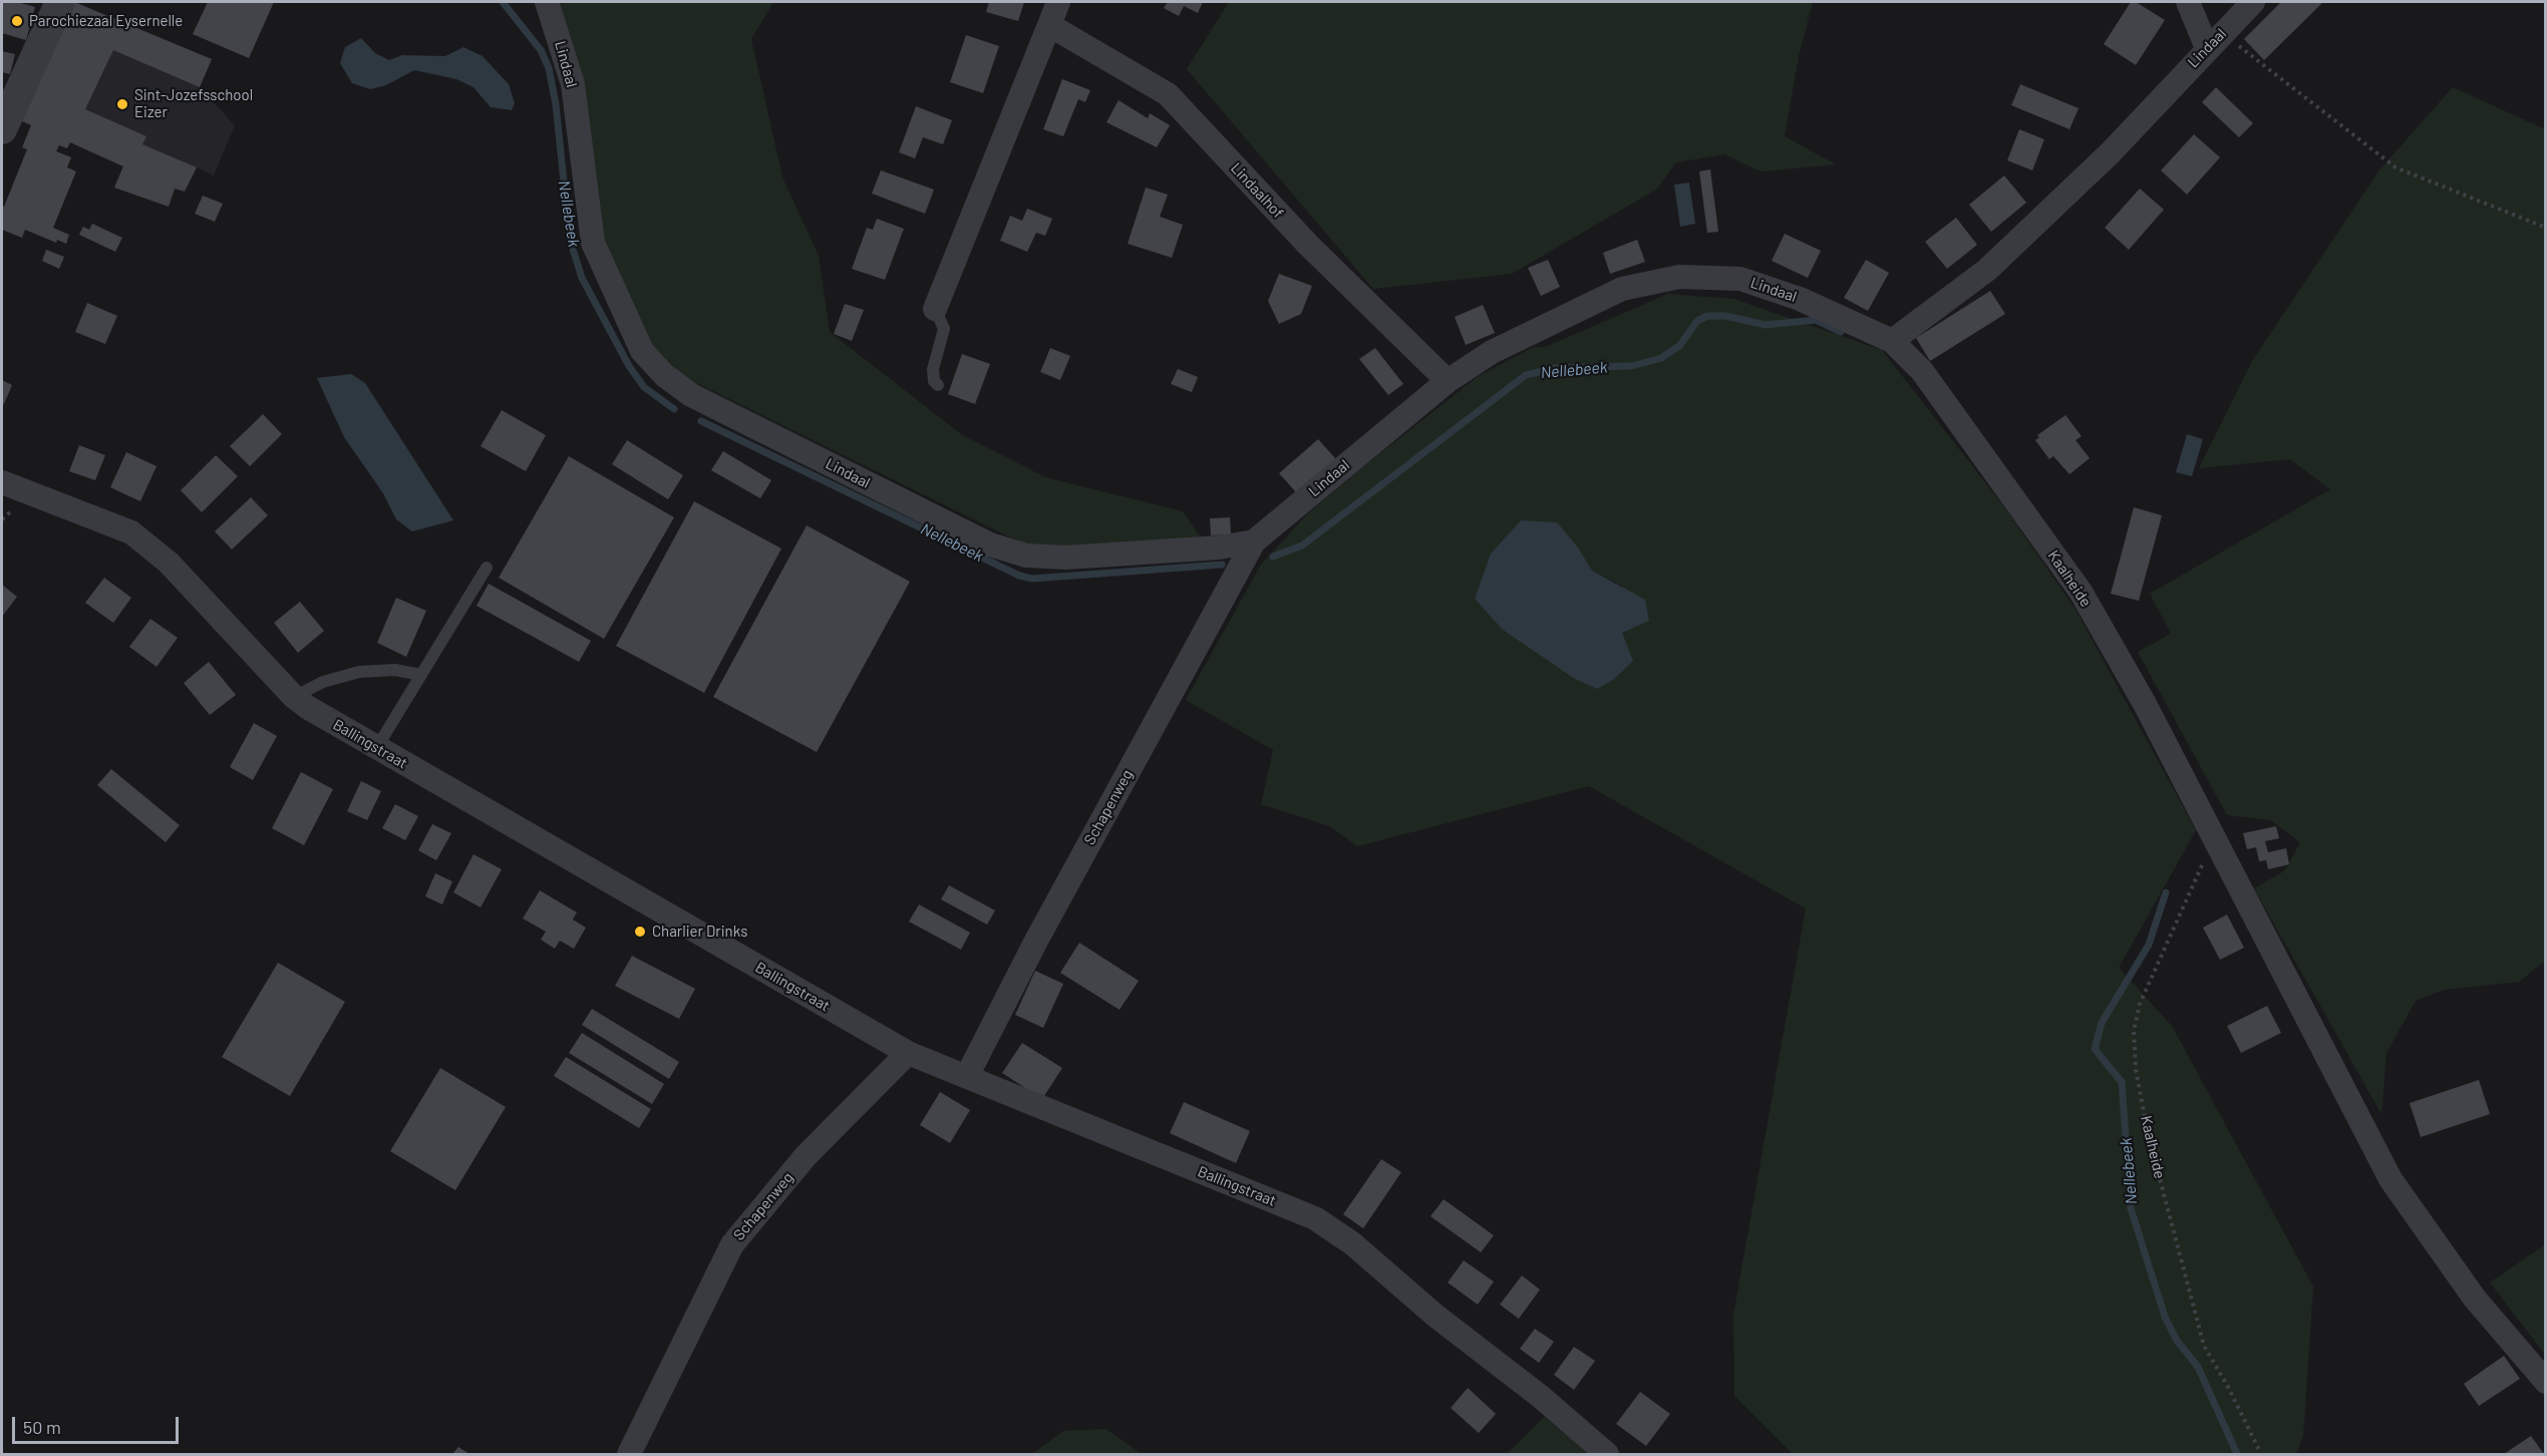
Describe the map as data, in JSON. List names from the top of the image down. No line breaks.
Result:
{"streets":{"street":["Lindaal","Lindaalhof","Kaalheide","Ballingstraat","Schapenweg"]},"crossings":[["Lindaal","Lindaalhof"],["Lindaal","Kaalheide"],["Lindaal","Schapenweg"],["Ballingstraat","Schapenweg"]],"water":["Nellebeek"],"places":["Parochiezaal Eysernelle","Sint-Jozefsschool Eizer","Charlier Drinks"],"scale_bar":"50 m"}
